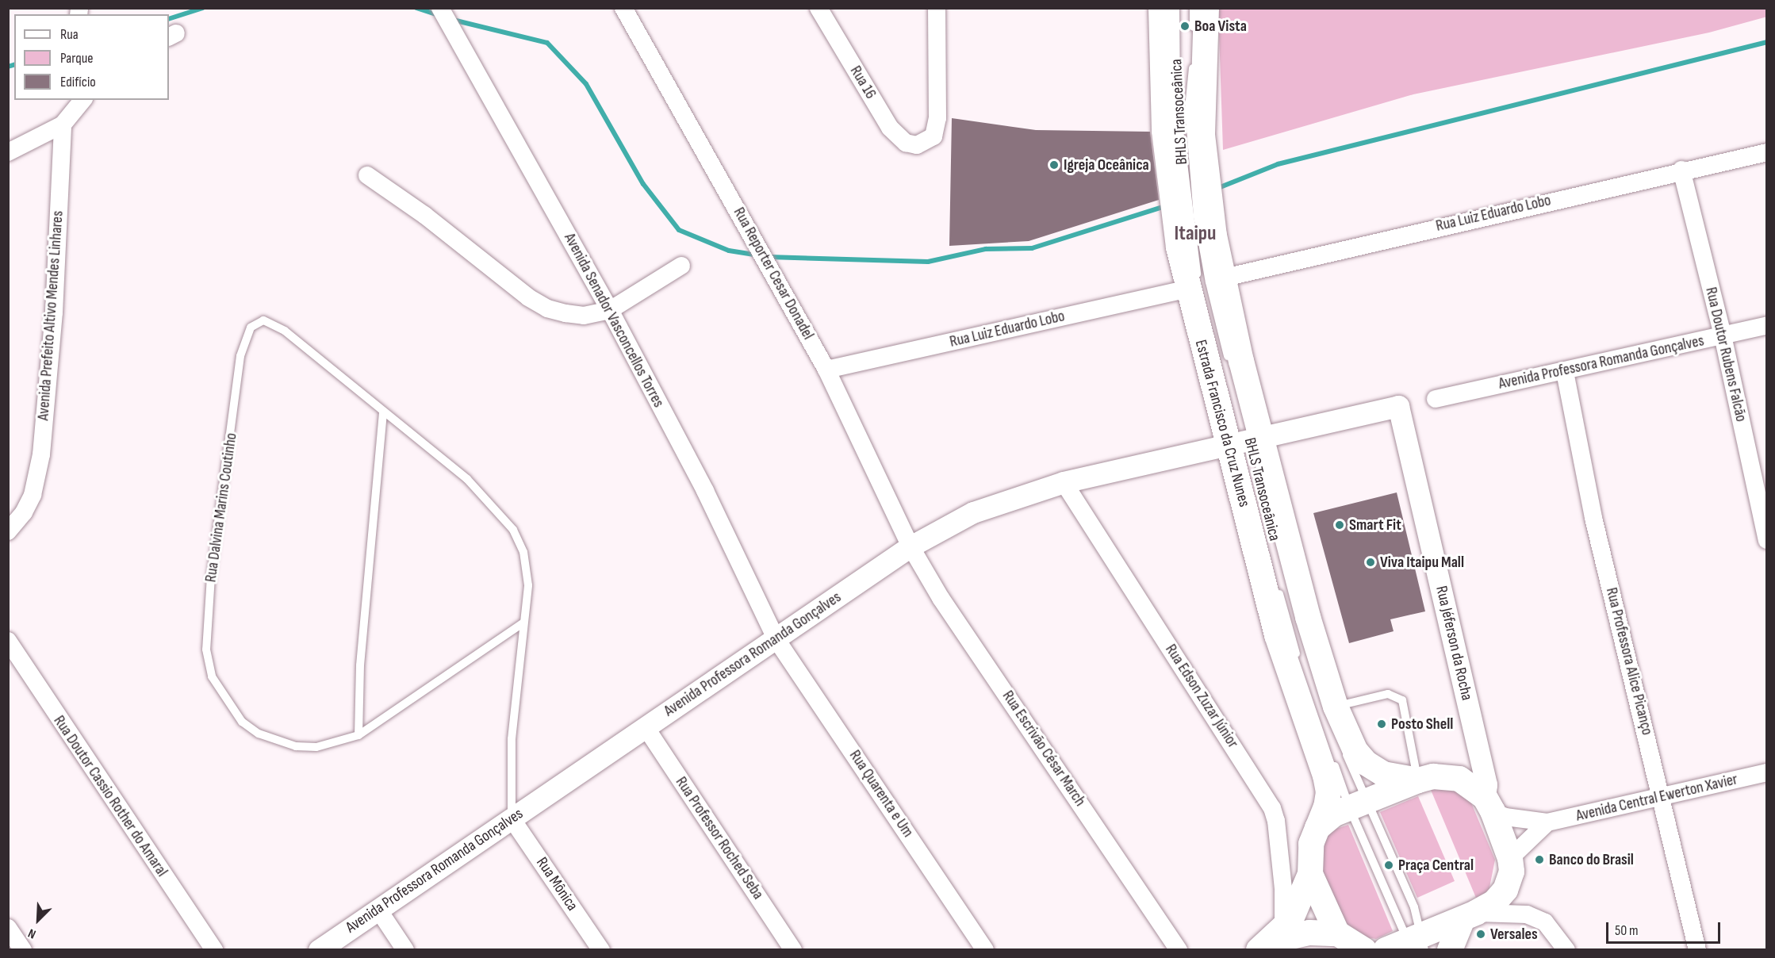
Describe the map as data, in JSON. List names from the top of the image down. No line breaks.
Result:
{"streets":{"main road":["Estrada Francisco da Cruz Nunes"],"street":["Rua 16","Rua Luiz Eduardo Lobo","Rua Reporter Cesar Donadel","Avenida Prefeito Altivo Mendes Linhares","Avenida Senador Vasconcellos Torres","Rua Doutor Rubens Falcão","Avenida Professora Romanda Gonçalves","Rua Jéferson da Rocha","Rua Professora Alice Picanço","Rua Edson Zuzar Júnior","Rua Escrivão César March","Rua Quarenta e Um","Rua Doutor Cassio Rother do Amaral","Avenida Central Ewerton Xavier","Rua Professor Roched Seba","Rua Mônica"],"lane":["BHLS Transoceânica","Rua Dalvina Marins Coutinho"]},"crossings":[["BHLS Transoceânica","Rua Luiz Eduardo Lobo"],["BHLS Transoceânica","Estrada Francisco da Cruz Nunes"],["Rua Luiz Eduardo Lobo","Rua Reporter Cesar Donadel"],["Rua Luiz Eduardo Lobo","Rua Doutor Rubens Falcão"],["Rua Luiz Eduardo Lobo","Estrada Francisco da Cruz Nunes"],["Rua Reporter Cesar Donadel","Avenida Professora Romanda Gonçalves"],["Rua Reporter Cesar Donadel","Rua Escrivão César March"],["Avenida Senador Vasconcellos Torres","Avenida Professora Romanda Gonçalves"],["Avenida Senador Vasconcellos Torres","Rua Quarenta e Um"],["Rua Doutor Rubens Falcão","Avenida Professora Romanda Gonçalves"],["Avenida Professora Romanda Gonçalves","Estrada Francisco da Cruz Nunes"],["Avenida Professora Romanda Gonçalves","Rua Dalvina Marins Coutinho"],["Avenida Professora Romanda Gonçalves","Rua Jéferson da Rocha"],["Avenida Professora Romanda Gonçalves","Rua Professora Alice Picanço"],["Avenida Professora Romanda Gonçalves","Rua Edson Zuzar Júnior"],["Avenida Professora Romanda Gonçalves","Rua Escrivão César March"],["Avenida Professora Romanda Gonçalves","Rua Quarenta e Um"],["Avenida Professora Romanda Gonçalves","Rua Professor Roched Seba"],["Avenida Professora Romanda Gonçalves","Rua Mônica"],["Rua Dalvina Marins Coutinho","Rua Mônica"],["Rua Jéferson da Rocha","Avenida Central Ewerton Xavier"],["Rua Professora Alice Picanço","Avenida Central Ewerton Xavier"]],"districts":["Itaipu"],"places":["Boa Vista","Igreja Oceânica","Smart Fit","Viva Itaipu Mall","Posto Shell","Banco do Brasil","Praça Central","Versales"],"legend":["Rua","Parque","Edifício"],"scale_bar":"50 m","north":"bottom left"}
